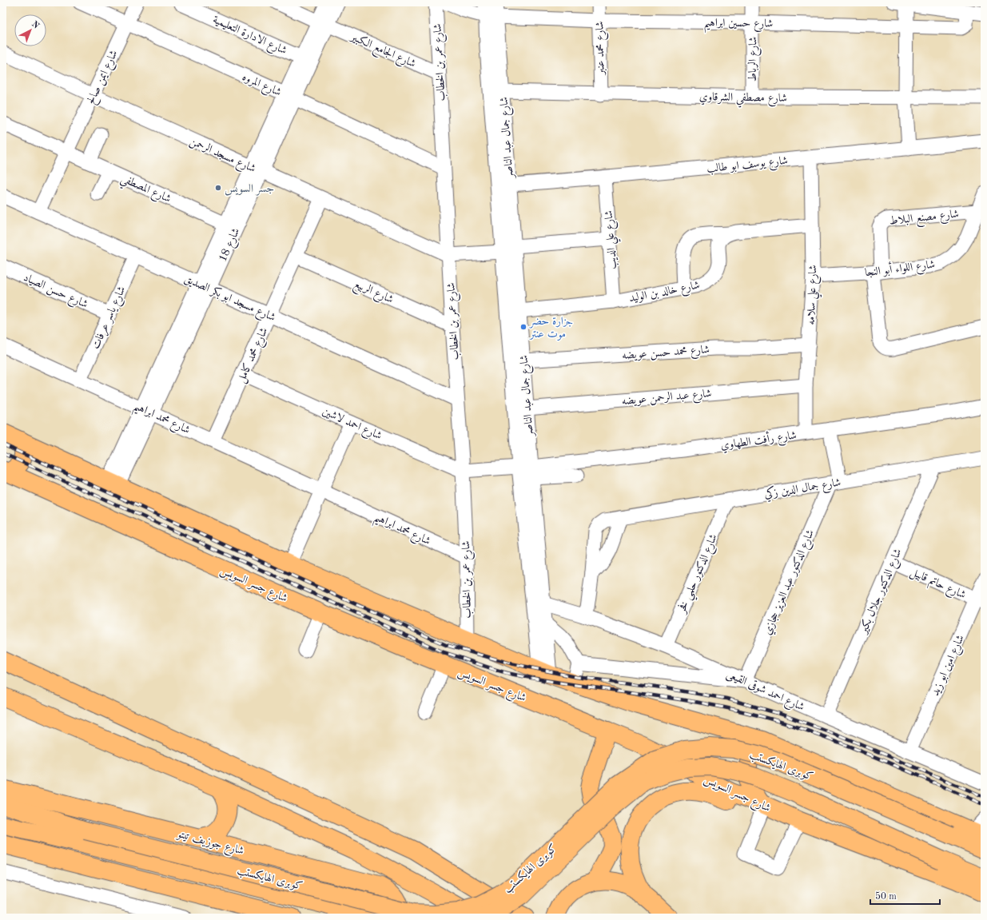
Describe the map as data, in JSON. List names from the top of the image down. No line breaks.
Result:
{"streets":{"main road":["شارع جسر السويس","كوبرى الهايكستب","شارع جوزيف تيتو"],"street":["شارع حسين ابراهيم","شارع الادارة التعليمية","شارع محمد عنبر","شارع الجامع الكبير","شارع الرباط","شارع عمر بن الخطاب","شارع ايمن صالح","شارع المروه","شارع مصطفي الشرقاوي","شارع جمال عبد الناصر","شارع مسجد الرحمن","شارع يوسف ابو طالب","شارع المصطفي","شارع مصنع البلاط","شارع علي الديب","شارع 18","شارع اللواء أبو النجا","شارع حسن الصياد","شارع الربيع","شارع خالد بن الوليد","شارع علي سلامه","شارع مسجد ابو بكر الصديق","شارع ياسر عرفات","شارع محمد حسن عويضه","شارع محمد كامل","شارع عبد الرحمن عويضه","شارع محمد ابراهيم","شارع احمد لاشين","شارع رأفت الطهاوي","شارع جمال الدين زكي","شارع الدكتور حلمي فخر","شارع الدكتور عبد العزيز حجازي","شارع حاتم قابيل","شارع الدكتور جلال بكير","شارع امين ابو زيد","شارع احمد شوقى القيعى"]},"crossings":[["شارع حسين ابراهيم","شارع محمد عنبر"],["شارع حسين ابراهيم","شارع الرباط"],["شارع حسين ابراهيم","شارع جمال عبد الناصر"],["شارع الادارة التعليمية","شارع 18"],["شارع محمد عنبر","شارع مصطفي الشرقاوي"],["شارع الجامع الكبير","شارع عمر بن الخطاب"],["شارع الجامع الكبير","شارع 18"],["شارع الرباط","شارع مصطفي الشرقاوي"],["شارع عمر بن الخطاب","شارع المروه"],["شارع عمر بن الخطاب","شارع مسجد الرحمن"],["شارع عمر بن الخطاب","شارع الربيع"],["شارع عمر بن الخطاب","شارع مسجد ابو بكر الصديق"],["شارع عمر بن الخطاب","شارع محمد ابراهيم"],["شارع عمر بن الخطاب","شارع احمد لاشين"],["شارع عمر بن الخطاب","شارع رأفت الطهاوي"],["شارع ايمن صالح","شارع المروه"],["شارع ايمن صالح","شارع مسجد الرحمن"],["شارع ايمن صالح","شارع المصطفي"],["شارع ايمن صالح","شارع مسجد ابو بكر الصديق"],["شارع المروه","شارع 18"],["شارع مصطفي الشرقاوي","شارع جمال عبد الناصر"],["شارع جمال عبد الناصر","شارع مسجد الرحمن"],["شارع جمال عبد الناصر","شارع يوسف ابو طالب"],["شارع جمال عبد الناصر","شارع خالد بن الوليد"],["شارع جمال عبد الناصر","شارع محمد حسن عويضه"],["شارع جمال عبد الناصر","شارع عبد الرحمن عويضه"],["شارع جمال عبد الناصر","شارع رأفت الطهاوي"],["شارع جمال عبد الناصر","شارع احمد شوقى القيعى"],["شارع مسجد الرحمن","شارع علي الديب"],["شارع مسجد الرحمن","شارع 18"],["شارع مسجد الرحمن","شارع محمد كامل"],["شارع يوسف ابو طالب","شارع علي الديب"],["شارع يوسف ابو طالب","شارع علي سلامه"],["شارع المصطفي","شارع 18"],["شارع مصنع البلاط","شارع اللواء أبو النجا"],["شارع علي الديب","شارع خالد بن الوليد"],["شارع 18","شارع مسجد ابو بكر الصديق"],["شارع 18","شارع محمد ابراهيم"],["شارع اللواء أبو النجا","شارع علي سلامه"],["شارع حسن الصياد","شارع ياسر عرفات"],["شارع الربيع","شارع محمد كامل"],["شارع علي سلامه","شارع محمد حسن عويضه"],["شارع علي سلامه","شارع عبد الرحمن عويضه"],["شارع علي سلامه","شارع رأفت الطهاوي"],["شارع مسجد ابو بكر الصديق","شارع ياسر عرفات"],["شارع مسجد ابو بكر الصديق","شارع محمد كامل"],["شارع ياسر عرفات","شارع محمد ابراهيم"],["شارع محمد كامل","شارع محمد ابراهيم"],["شارع محمد كامل","شارع احمد لاشين"],["شارع احمد لاشين","شارع رأفت الطهاوي"],["شارع جمال الدين زكي","شارع الدكتور حلمي فخر"],["شارع جمال الدين زكي","شارع الدكتور عبد العزيز حجازي"],["شارع جمال الدين زكي","شارع الدكتور جلال بكير"],["شارع جمال الدين زكي","شارع احمد شوقى القيعى"],["شارع الدكتور حلمي فخر","شارع احمد شوقى القيعى"],["شارع الدكتور عبد العزيز حجازي","شارع احمد شوقى القيعى"],["شارع حاتم قابيل","شارع الدكتور جلال بكير"],["شارع حاتم قابيل","شارع امين ابو زيد"],["شارع الدكتور جلال بكير","شارع احمد شوقى القيعى"],["شارع امين ابو زيد","شارع احمد شوقى القيعى"]],"places":["جسر السويس","جزارة حضر موت عنتر"],"scale_bar":"50 m","north":"top right"}
